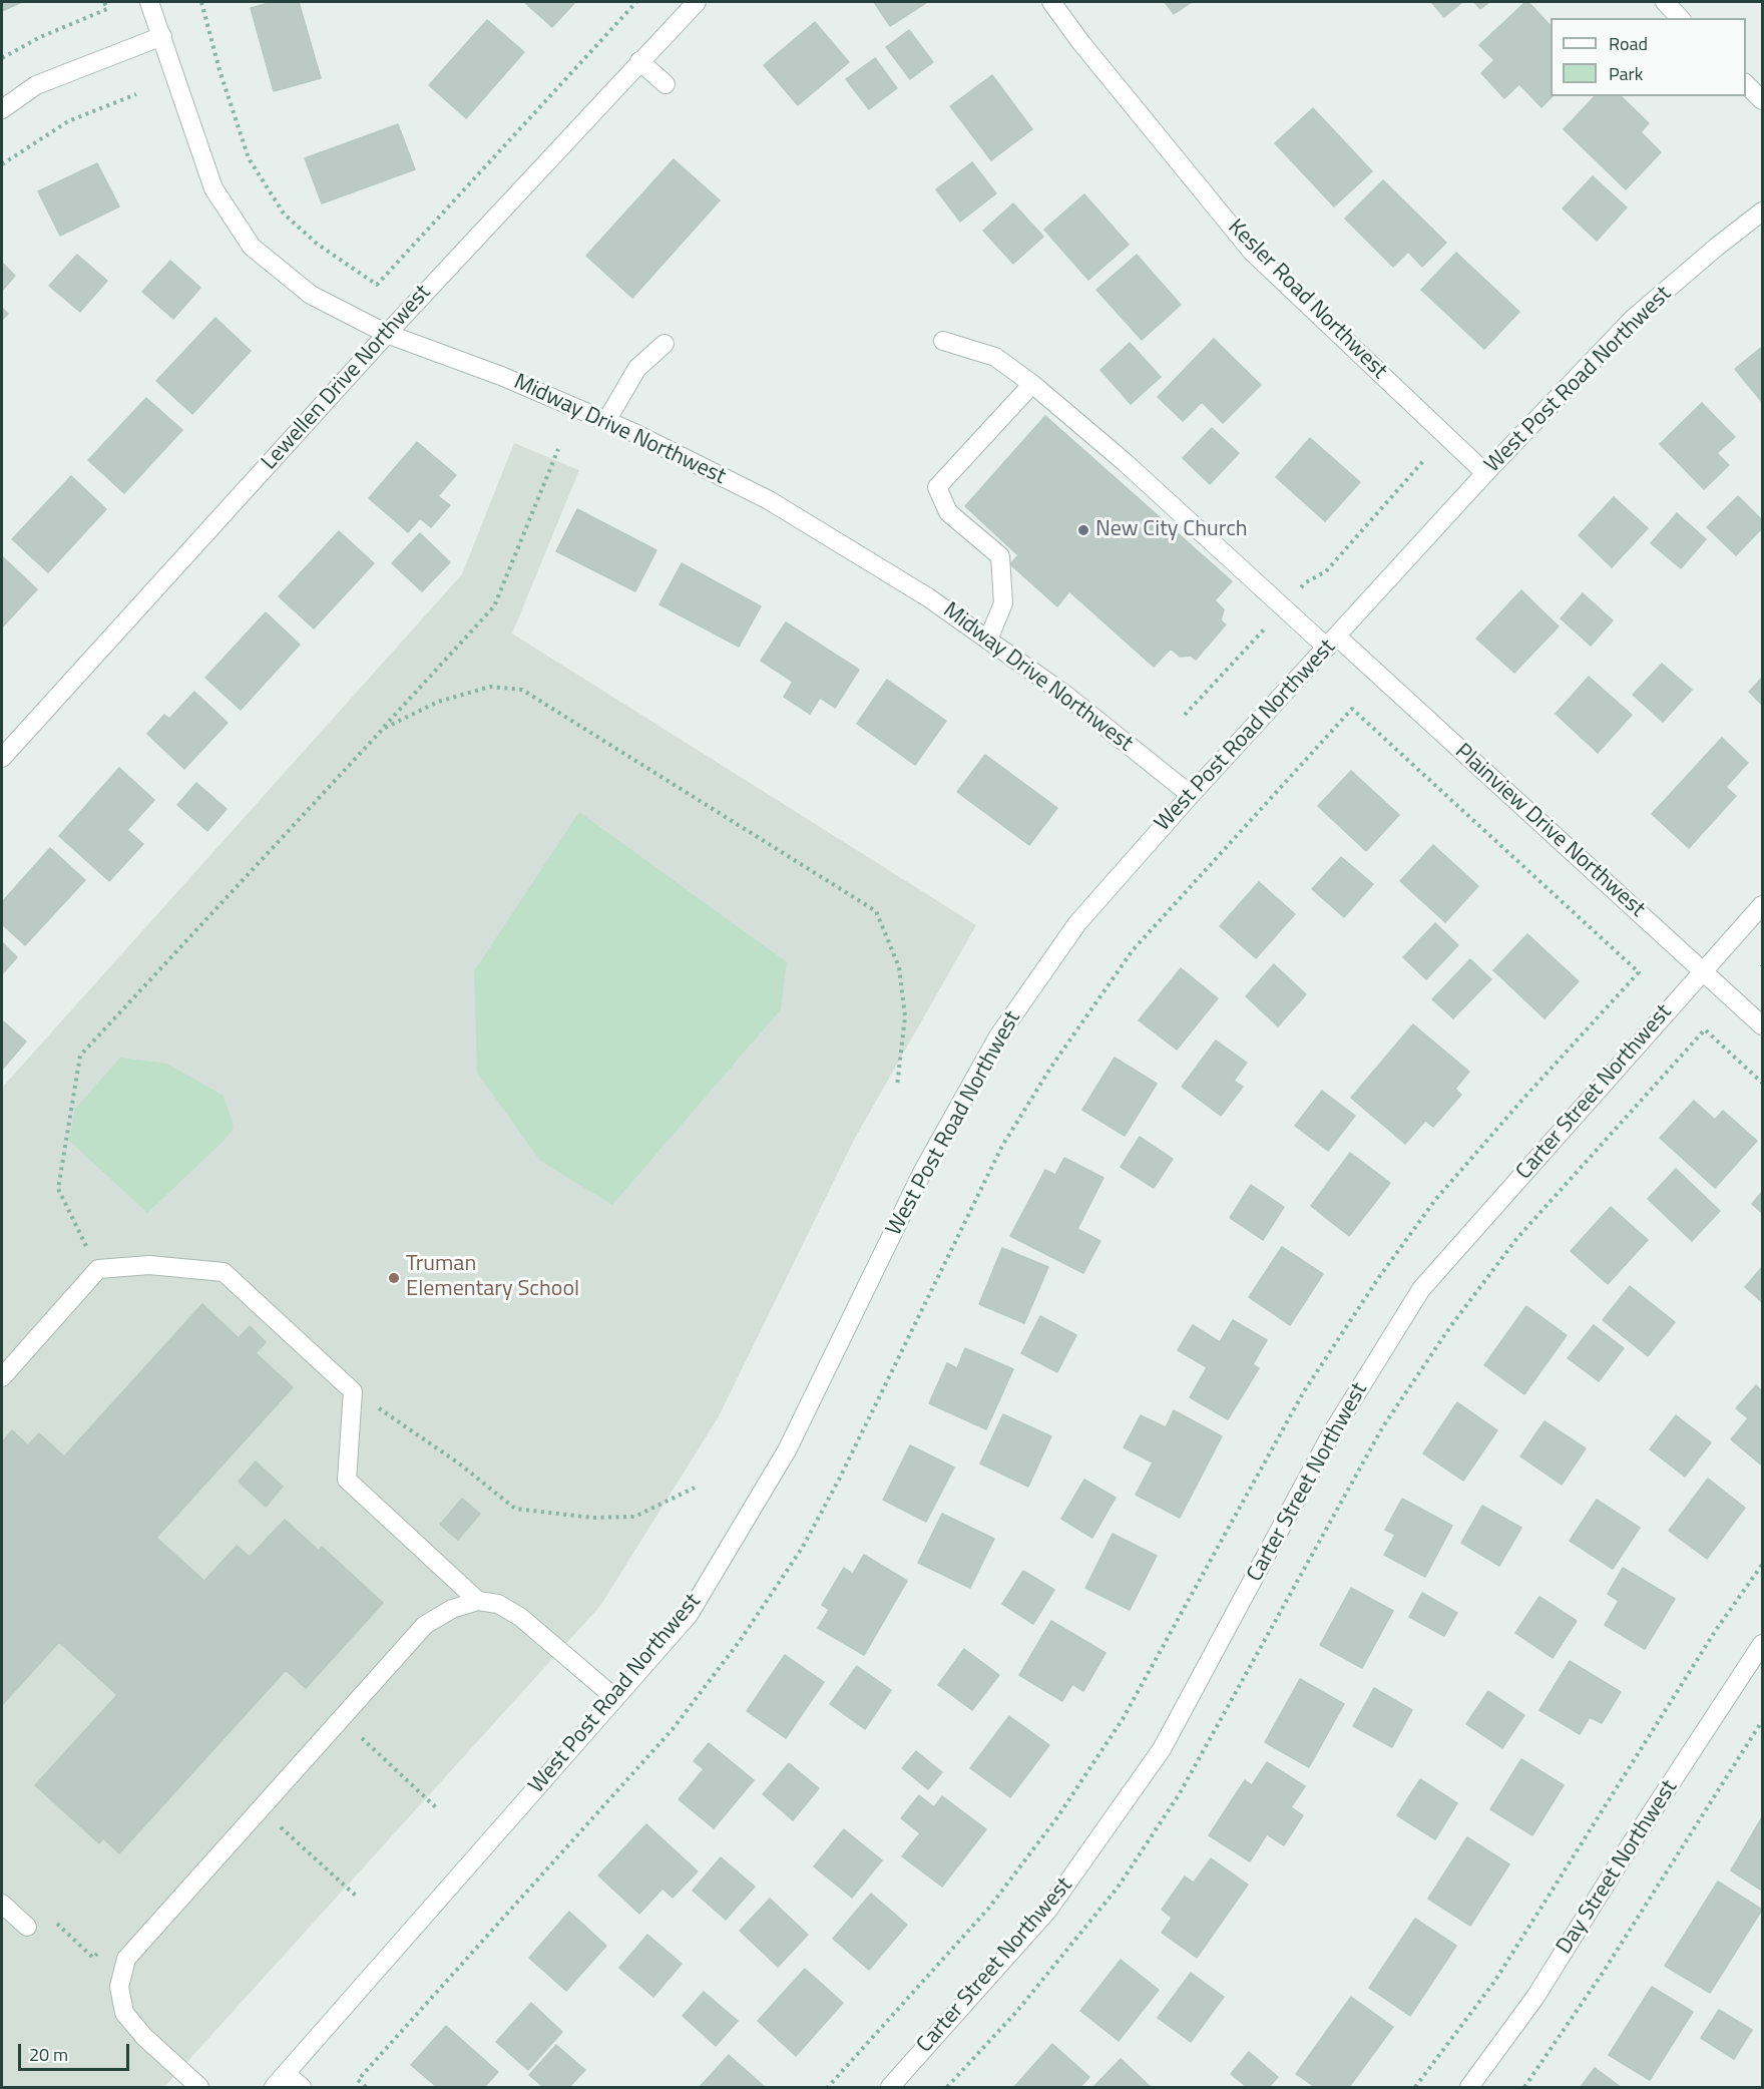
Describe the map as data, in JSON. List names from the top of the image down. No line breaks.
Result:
{"streets":{"street":["Kesler Road Northwest","Lewellen Drive Northwest","West Post Road Northwest","Midway Drive Northwest","Plainview Drive Northwest","Carter Street Northwest","Day Street Northwest"]},"crossings":[["Kesler Road Northwest","West Post Road Northwest"],["Lewellen Drive Northwest","Midway Drive Northwest"],["West Post Road Northwest","Midway Drive Northwest"],["West Post Road Northwest","Plainview Drive Northwest"],["Plainview Drive Northwest","Carter Street Northwest"]],"places":["New City Church","Truman Elementary School"],"legend":["Road","Park"],"scale_bar":"20 m"}
